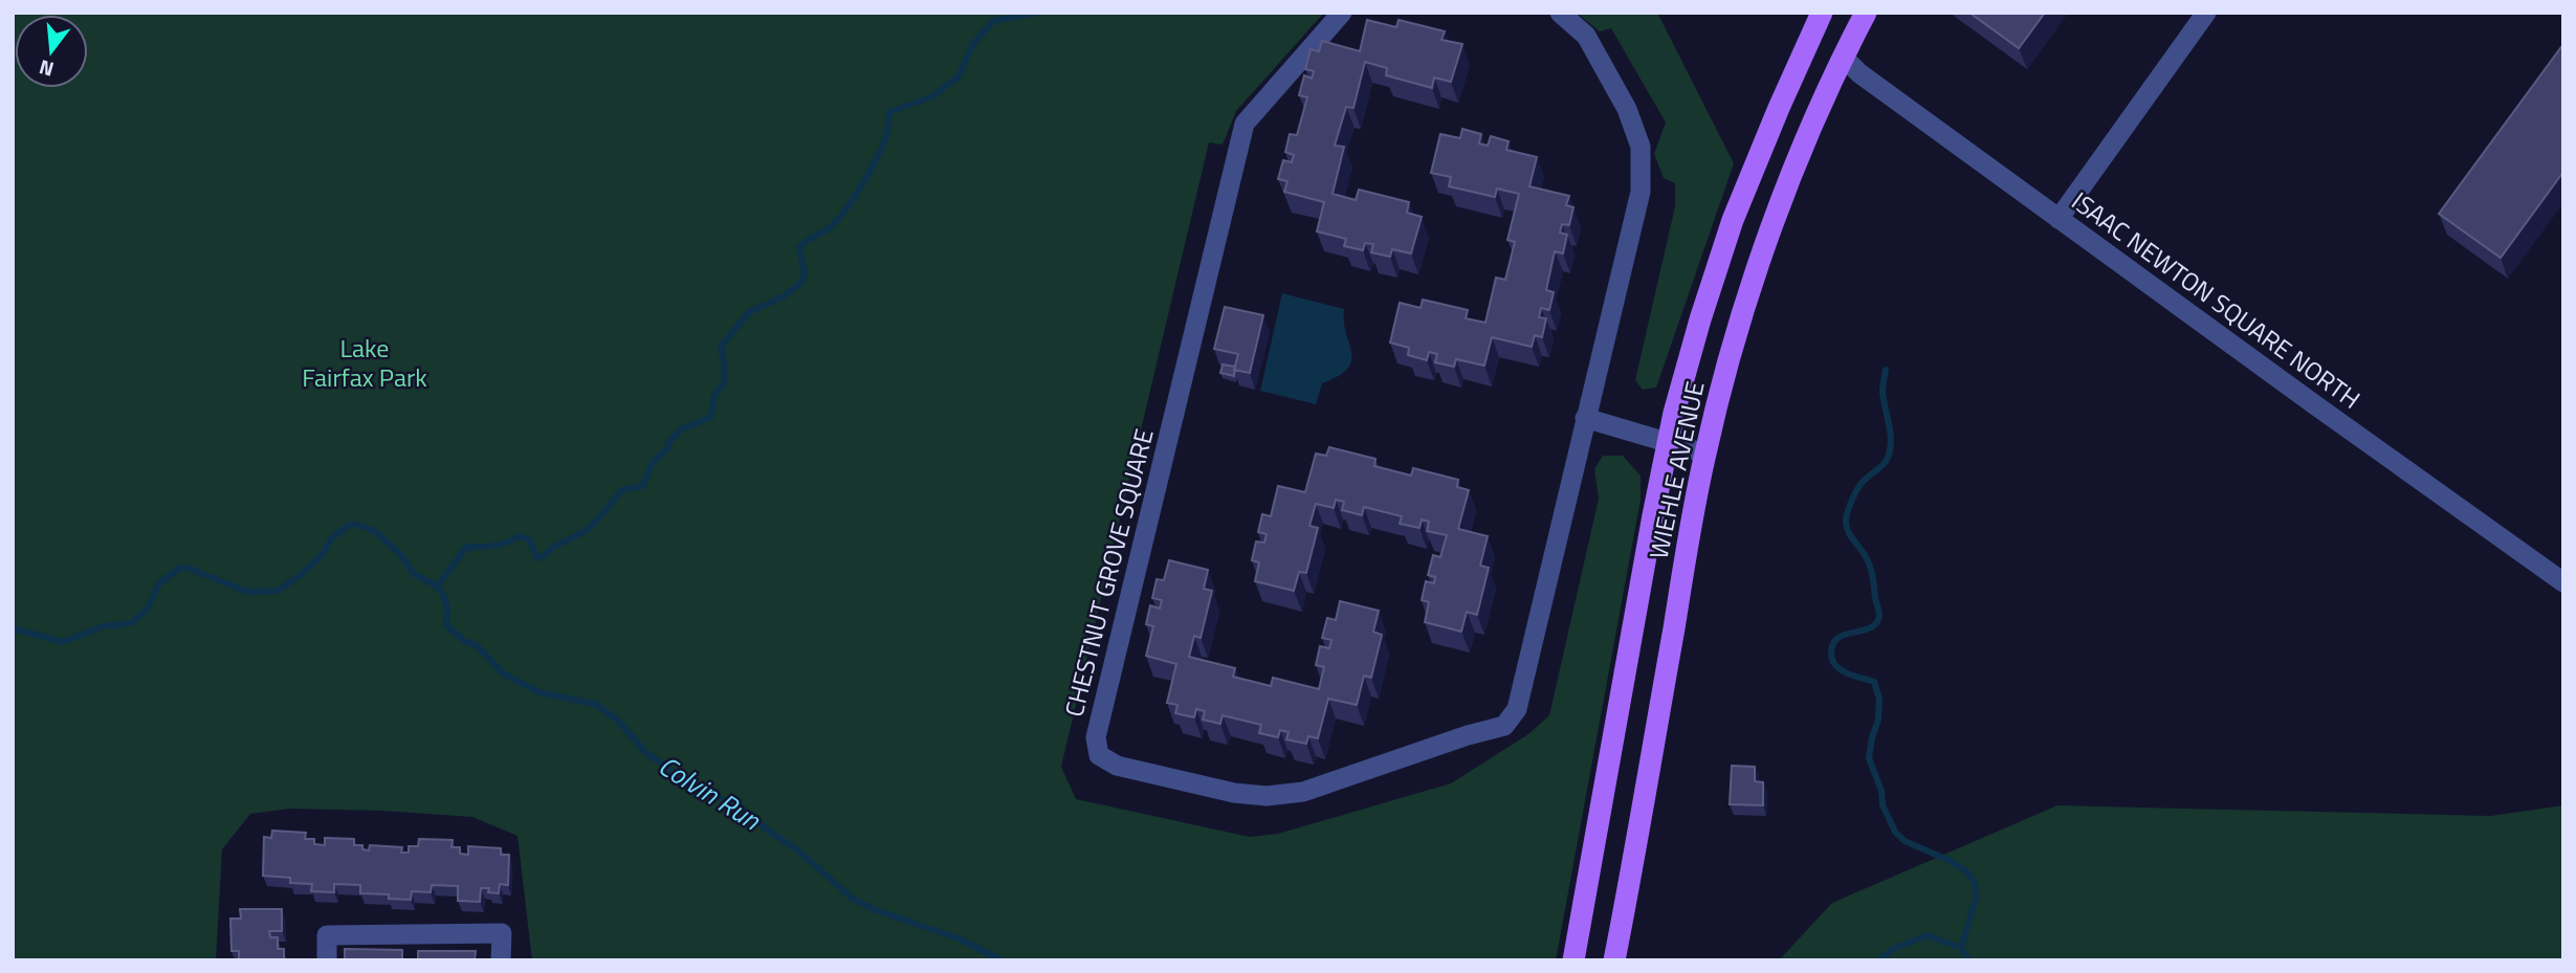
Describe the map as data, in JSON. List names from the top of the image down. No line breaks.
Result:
{"streets":{"main road":["WIEHLE AVENUE"],"street":["ISAAC NEWTON SQUARE NORTH","CHESTNUT GROVE SQUARE"]},"crossings":[["ISAAC NEWTON SQUARE NORTH","WIEHLE AVENUE"]],"water":["Colvin Run"],"parks":["Lake Fairfax Park"],"north":"bottom"}
